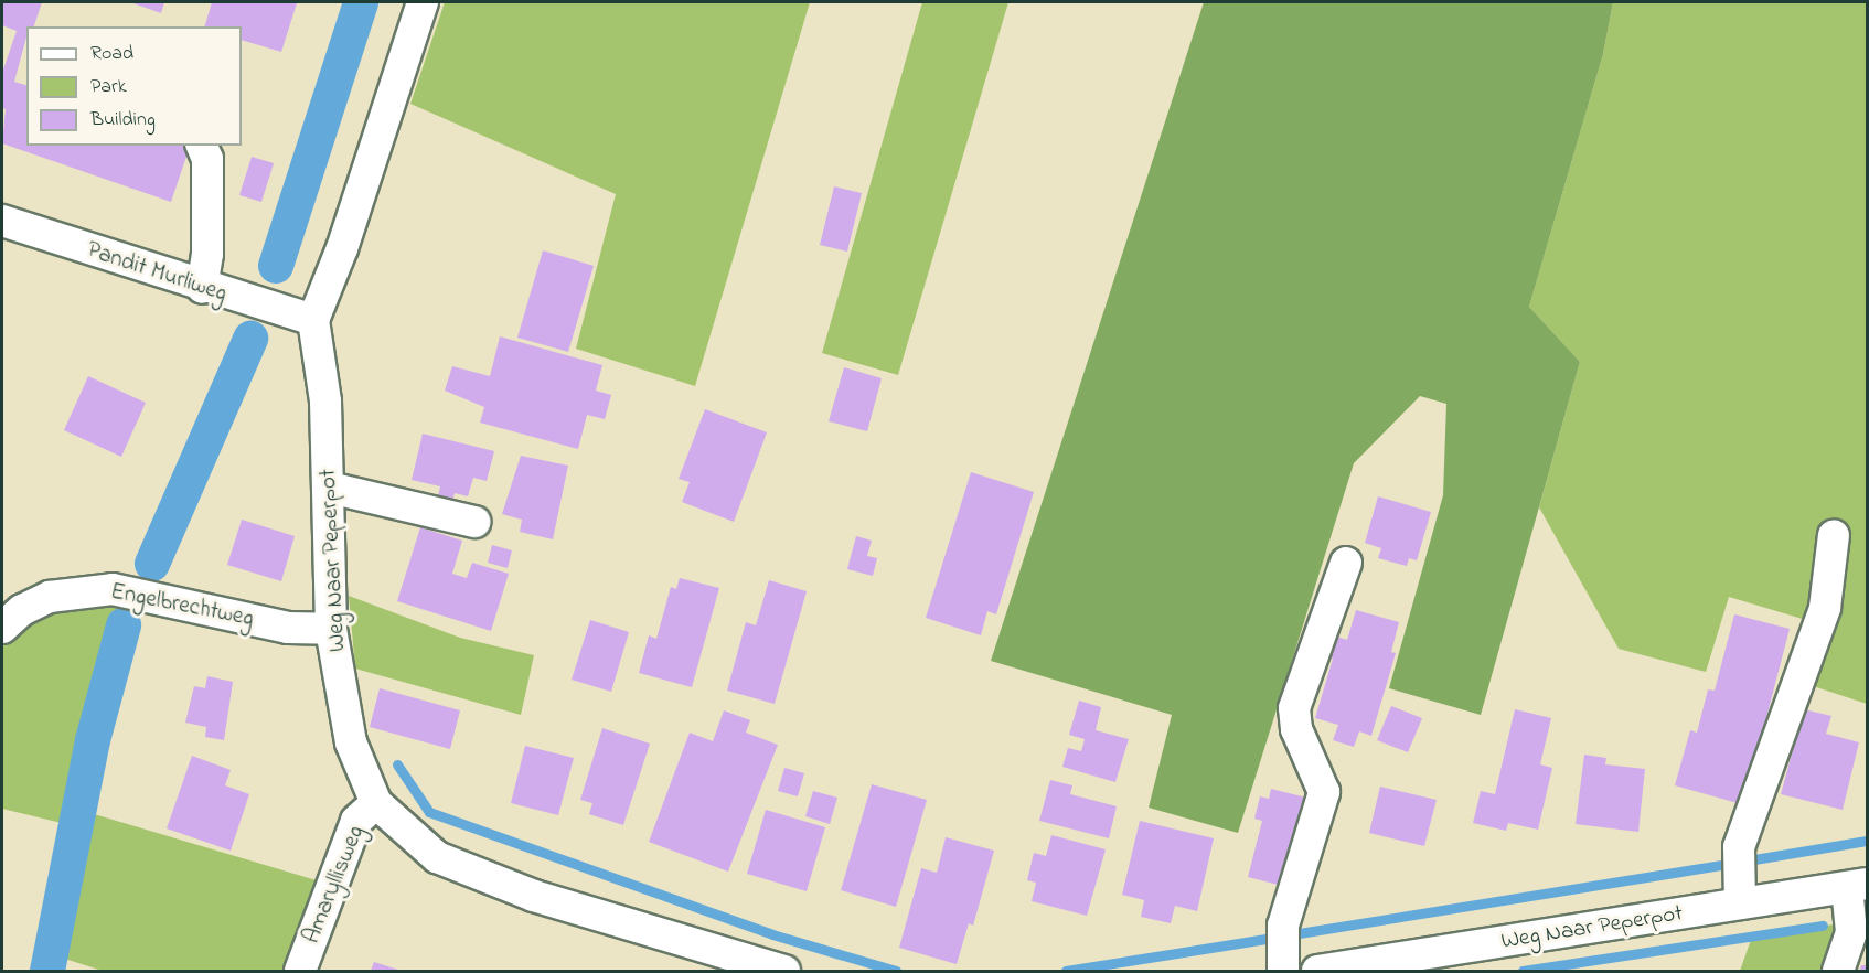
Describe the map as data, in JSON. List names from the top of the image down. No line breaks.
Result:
{"streets":{"street":["Pandit Murliweg","Weg Naar Peperpot","Engelbrechtweg","Amaryllisweg"]},"crossings":[["Pandit Murliweg","Weg Naar Peperpot"],["Weg Naar Peperpot","Engelbrechtweg"],["Weg Naar Peperpot","Amaryllisweg"]],"legend":["Road","Park","Building"]}
